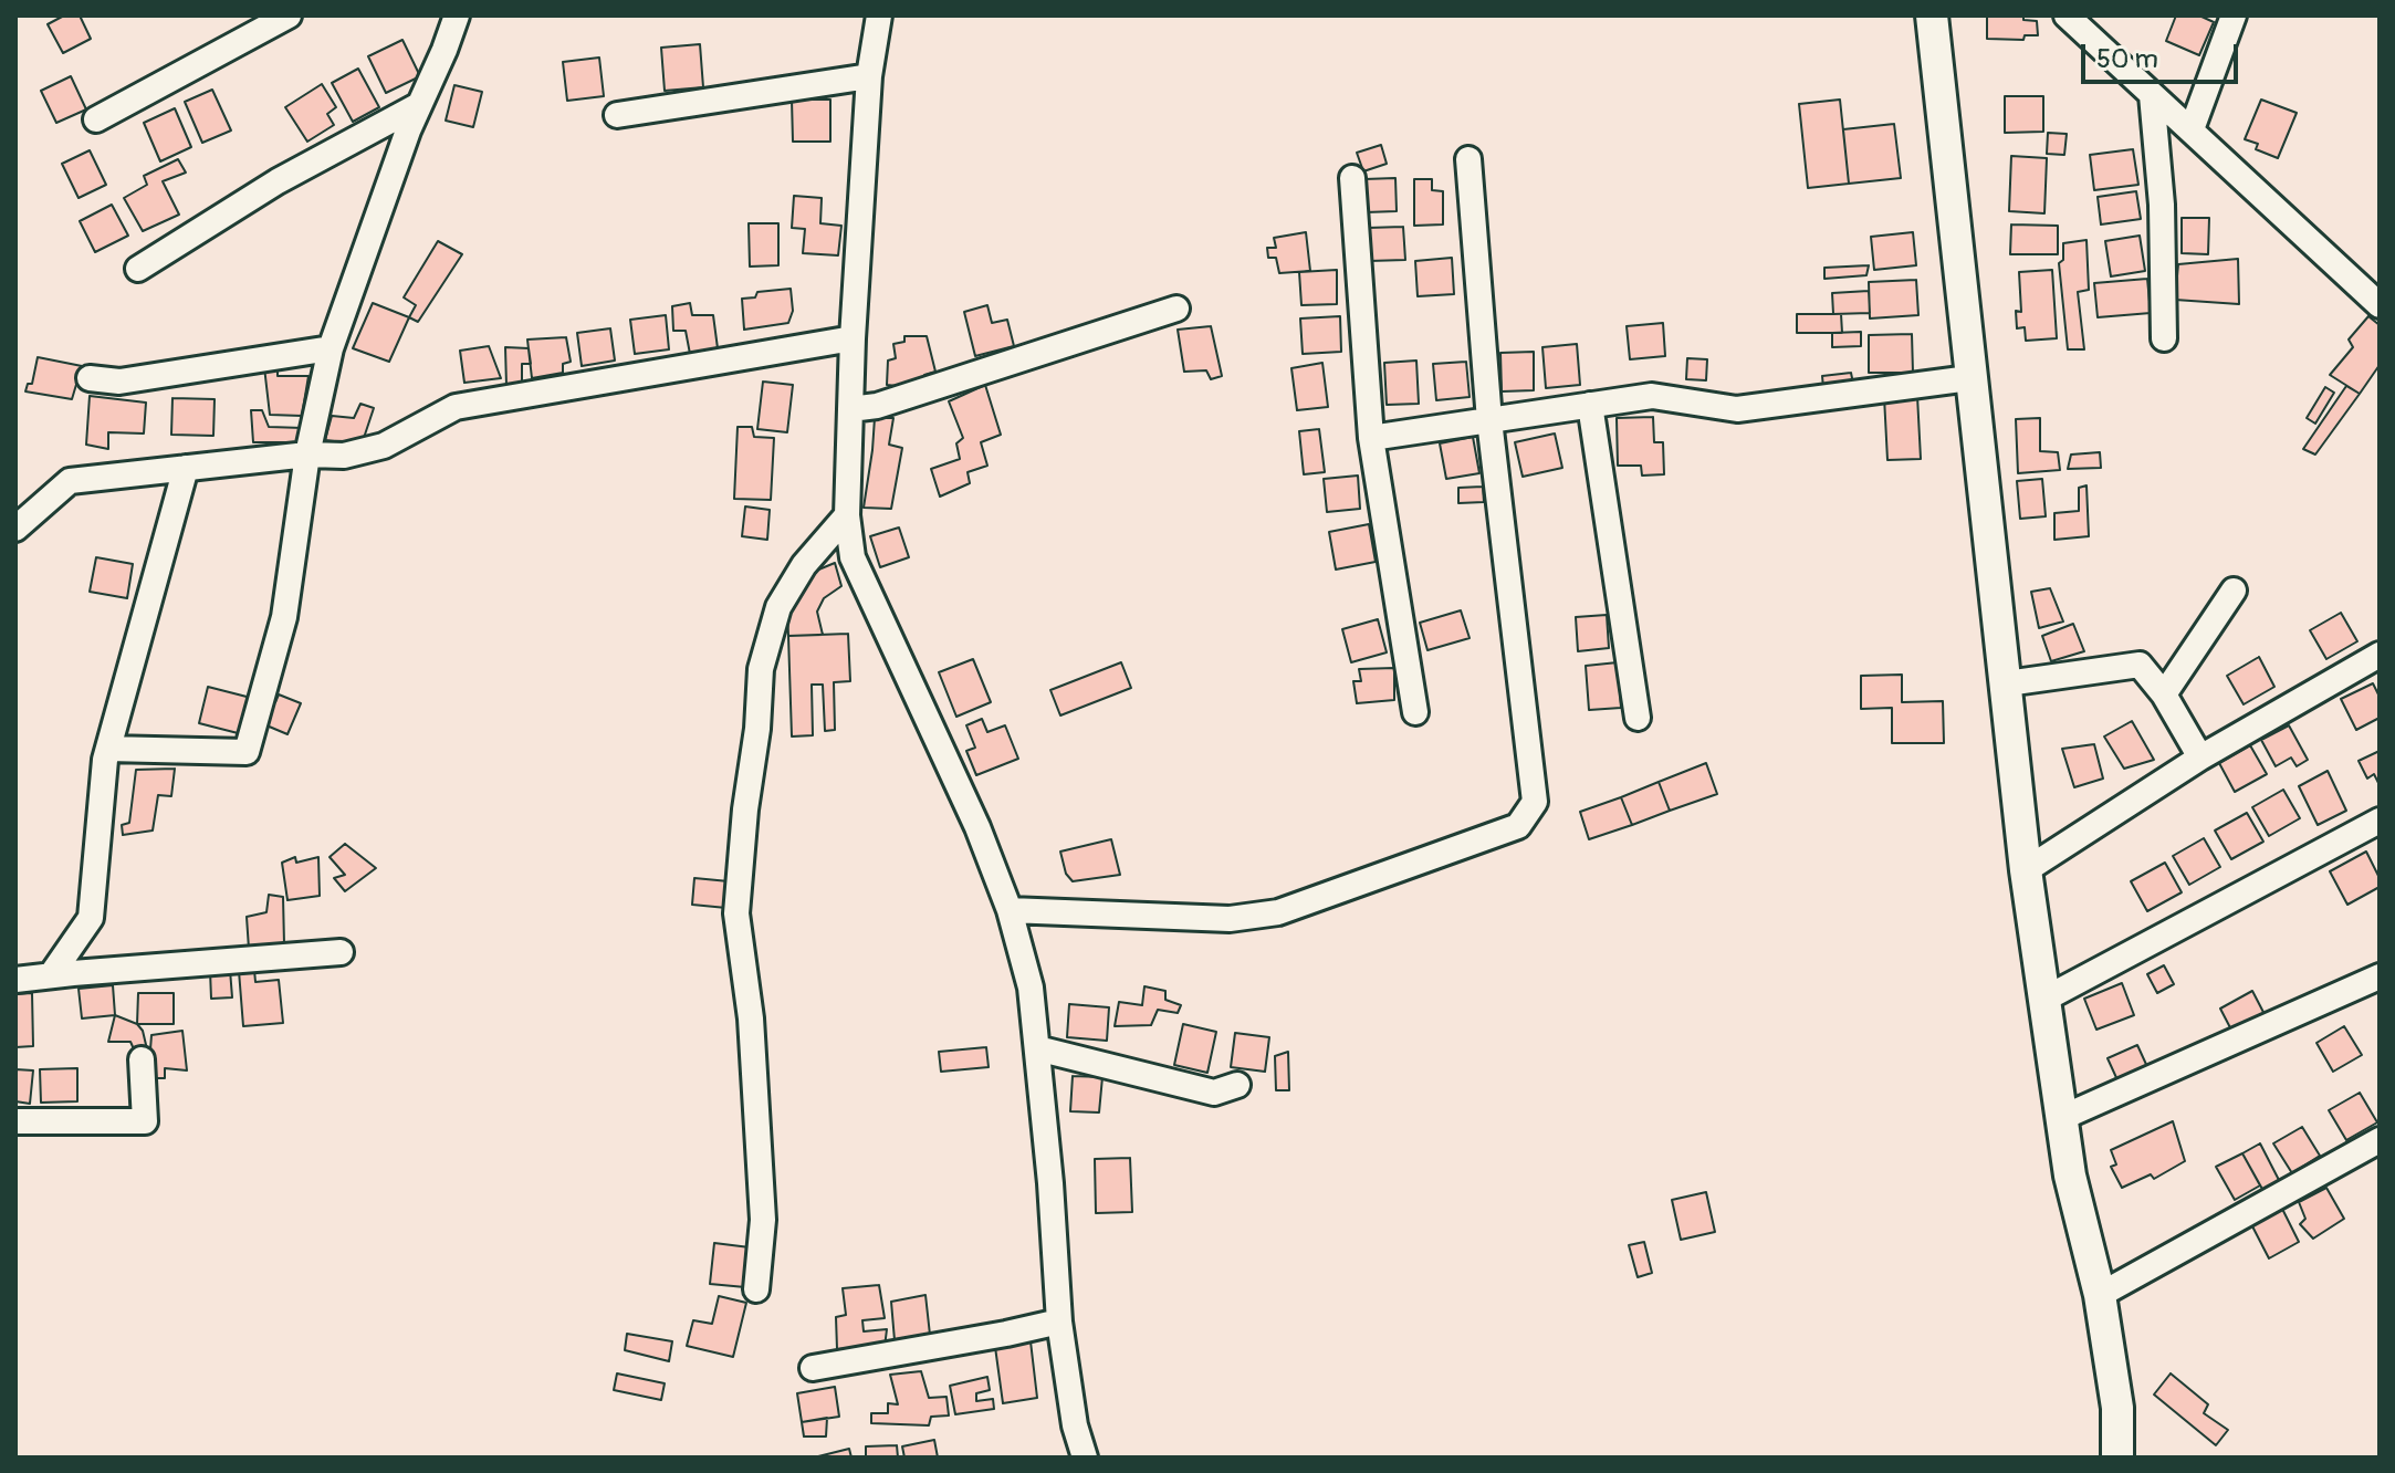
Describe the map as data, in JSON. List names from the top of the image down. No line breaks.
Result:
{"scale_bar":"50 m"}
